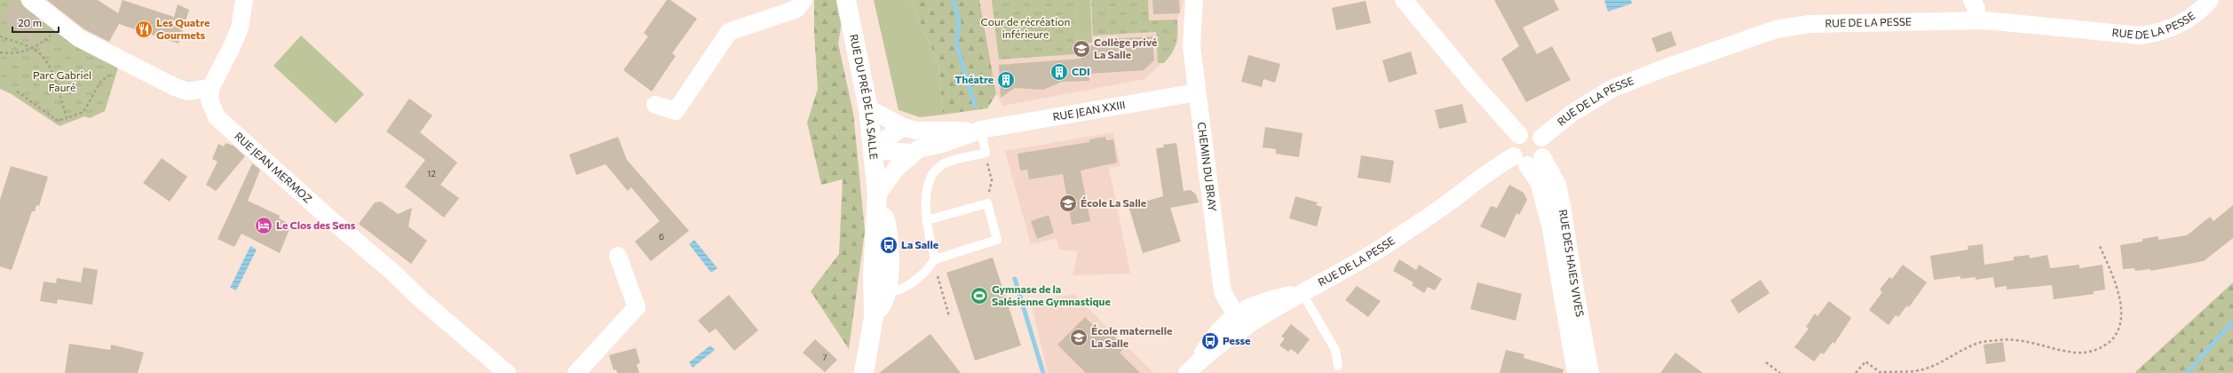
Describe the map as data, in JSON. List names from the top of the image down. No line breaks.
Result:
{"streets":{"main road":["RUE DU PRÉ DE LA SALLE"],"street":["RUE DE LA PESSE","RUE JEAN XXIII","CHEMIN DU BRAY","RUE JEAN MERMOZ","RUE DES HAIES VIVES"]},"crossings":[["RUE DE LA PESSE","CHEMIN DU BRAY"],["RUE DE LA PESSE","RUE DES HAIES VIVES"],["RUE DU PRÉ DE LA SALLE","RUE JEAN XXIII"],["RUE JEAN XXIII","CHEMIN DU BRAY"]],"parks":["Cour de récréation inférieure","Parc Gabriel Fauré"],"places":{"restaurant":["Les Quatre Gourmets"],"school or university":["Collège privé La Salle","École La Salle","École maternelle La Salle"],"building":["CDI","Théatre"],"hotel":["Le Clos des Sens"],"bus stop":["La Salle","Pesse"],"sports":["Gymnase de la Salésienne Gymnastique"]},"house_numbers":["12","6","7"],"scale_bar":"20 m"}
